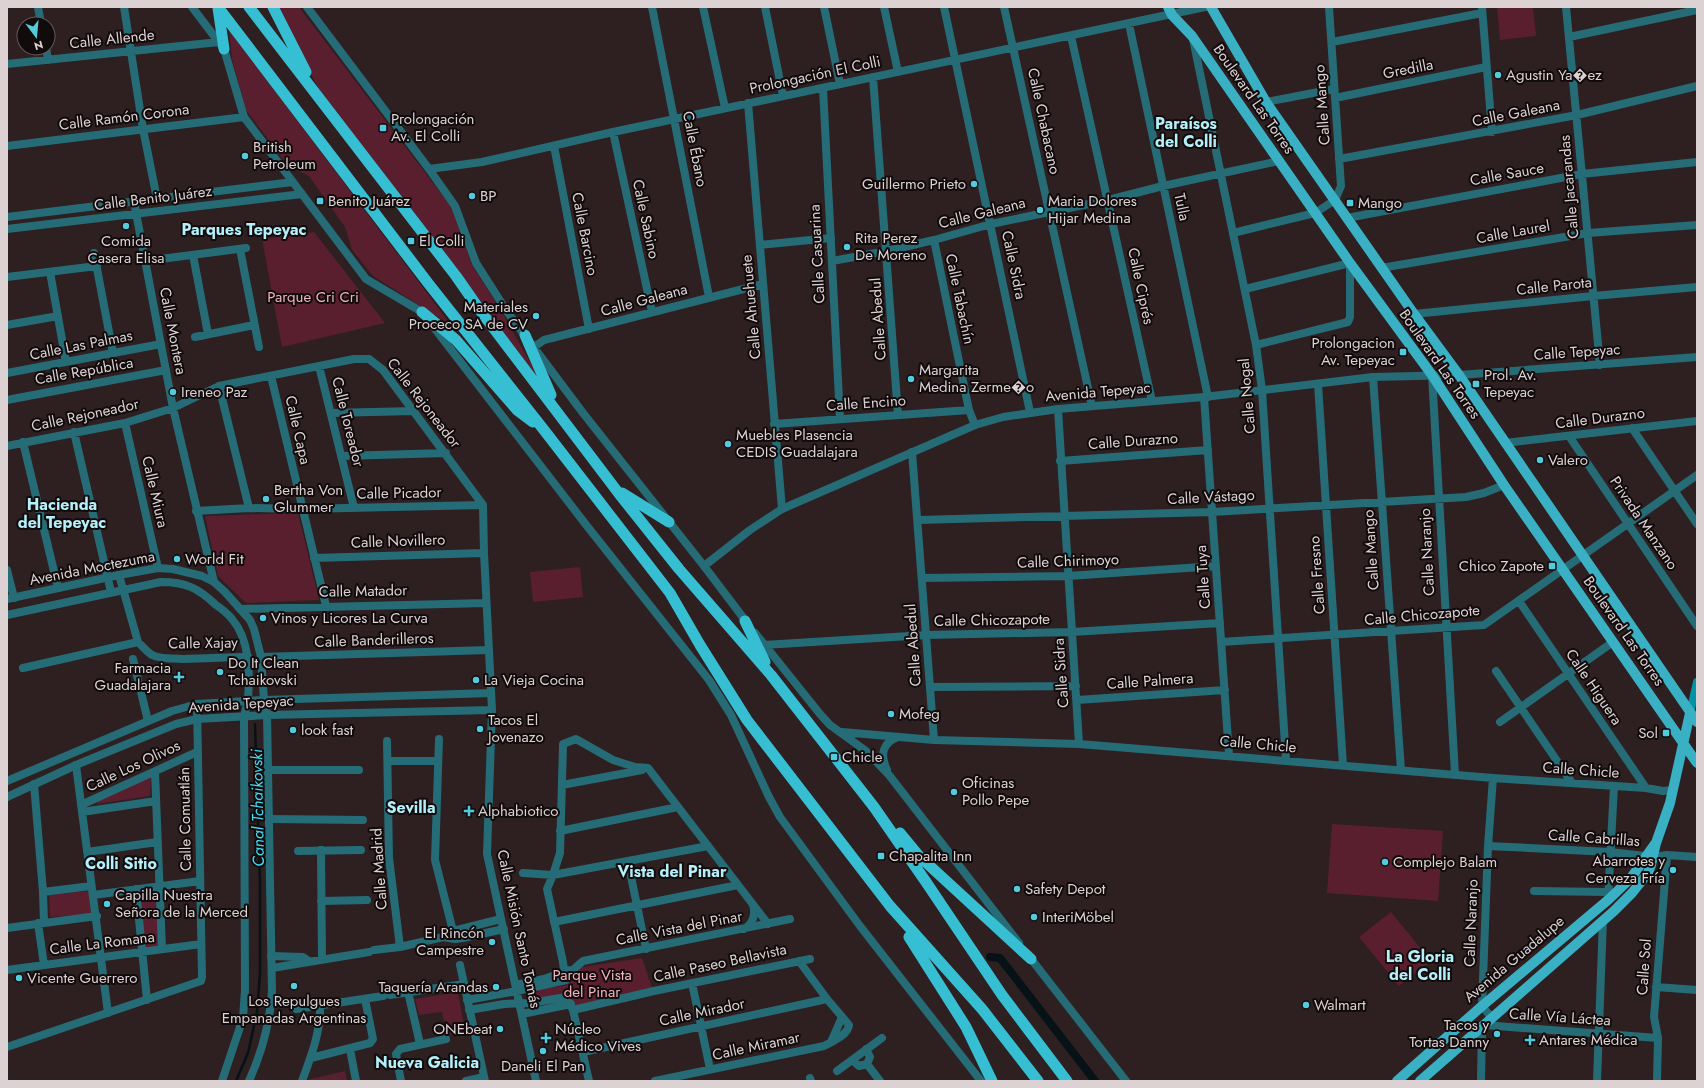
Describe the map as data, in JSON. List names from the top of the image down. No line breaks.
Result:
{"streets":{"main road":["Boulevard Las Torres","Avenida Guadalupe"],"street":["Calle Allende","Gredilla","Prolongación El Colli","Calle Mango","Calle Galeana","Calle Ramón Corona","Calle Chabacano","Calle Ébano","Calle Sauce","Calle Jacarandas","Calle Benito Juárez","Tulla","Calle Sabino","Calle Laurel","Calle Barcino","Calle Casuarina","Calle Sidra","Calle Ciprés","Calle Parota","Calle Tabachín","Calle Ahuehuete","Calle Abedul","Calle Montera","Calle Las Palmas","Calle Tepeyac","Calle República","Avenida Tepeyac","Calle Nogal","Calle Rejoneador","Calle Encino","Calle Durazno","Calle Toreador","Calle Capa","Calle Miura","Calle Picador","Calle Vástago","Privada Manzano","Calle Novillero","Calle Naranjo","Calle Chirimoyo","Avenida Moctezuma","Calle Fresno","Calle Tuya","Calle Matador","Calle Chicozapote","Calle Banderilleros","Calle Xajay","Calle Palmera","Calle Higuera","Calle Chicle","Calle Los Olivos","Calle Comuatlán","Calle Cabrillas","Calle Madrid","Calle Vista del Pinar","Calle Misión Santo Tomás","Calle La Romana","Calle Paseo Bellavista","Calle Sol","Calle Mirador","Calle Vía Láctea","Calle Miramar"]},"crossings":[["Gredilla","Calle Mango"],["Prolongación El Colli","Boulevard Las Torres"],["Prolongación El Colli","Calle Chabacano"],["Prolongación El Colli","Calle Ébano"],["Prolongación El Colli","Tulla"],["Prolongación El Colli","Calle Sabino"],["Prolongación El Colli","Calle Barcino"],["Prolongación El Colli","Calle Casuarina"],["Prolongación El Colli","Calle Sidra"],["Prolongación El Colli","Calle Ciprés"],["Prolongación El Colli","Calle Ahuehuete"],["Prolongación El Colli","Calle Abedul"],["Boulevard Las Torres","Calle Mango"],["Boulevard Las Torres","Calle Galeana"],["Boulevard Las Torres","Calle Sauce"],["Boulevard Las Torres","Calle Laurel"],["Boulevard Las Torres","Calle Parota"],["Boulevard Las Torres","Calle Tepeyac"],["Boulevard Las Torres","Avenida Tepeyac"],["Boulevard Las Torres","Calle Nogal"],["Boulevard Las Torres","Calle Durazno"],["Boulevard Las Torres","Calle Vástago"],["Boulevard Las Torres","Calle Naranjo"],["Boulevard Las Torres","Calle Chicozapote"],["Calle Mango","Calle Galeana"],["Calle Mango","Avenida Tepeyac"],["Calle Mango","Calle Vástago"],["Calle Mango","Calle Chicozapote"],["Calle Mango","Calle Chicle"],["Calle Galeana","Calle Chabacano"],["Calle Galeana","Calle Ébano"],["Calle Galeana","Calle Jacarandas"],["Calle Galeana","Tulla"],["Calle Galeana","Calle Sabino"],["Calle Galeana","Calle Barcino"],["Calle Galeana","Calle Casuarina"],["Calle Galeana","Calle Sidra"],["Calle Galeana","Calle Ciprés"],["Calle Galeana","Calle Tabachín"],["Calle Galeana","Calle Ahuehuete"],["Calle Galeana","Calle Abedul"],["Calle Galeana","Calle Nogal"],["Calle Chabacano","Avenida Tepeyac"],["Calle Sauce","Calle Jacarandas"],["Calle Jacarandas","Calle Laurel"],["Calle Jacarandas","Calle Parota"],["Calle Jacarandas","Calle Tepeyac"],["Calle Benito Juárez","Calle Montera"],["Tulla","Avenida Tepeyac"],["Tulla","Calle Tuya"],["Calle Casuarina","Calle Encino"],["Calle Sidra","Avenida Tepeyac"],["Calle Sidra","Calle Durazno"],["Calle Sidra","Calle Vástago"],["Calle Sidra","Calle Chirimoyo"],["Calle Sidra","Calle Chicozapote"],["Calle Sidra","Calle Palmera"],["Calle Sidra","Calle Chicle"],["Calle Ciprés","Avenida Tepeyac"],["Calle Tabachín","Calle Encino"],["Calle Ahuehuete","Avenida Tepeyac"],["Calle Ahuehuete","Calle Encino"],["Calle Abedul","Avenida Tepeyac"],["Calle Abedul","Calle Encino"],["Calle Abedul","Calle Vástago"],["Calle Abedul","Calle Chirimoyo"],["Calle Abedul","Calle Chicozapote"],["Calle Abedul","Calle Chicle"],["Calle Montera","Calle Las Palmas"],["Calle Montera","Calle República"],["Calle Montera","Calle Rejoneador"],["Calle Montera","Calle Picador"],["Calle Montera","Avenida Moctezuma"],["Calle Tepeyac","Avenida Tepeyac"],["Avenida Tepeyac","Calle Nogal"],["Avenida Tepeyac","Calle Naranjo"],["Avenida Tepeyac","Avenida Moctezuma"],["Avenida Tepeyac","Calle Fresno"],["Avenida Tepeyac","Calle Tuya"],["Avenida Tepeyac","Calle Comuatlán"],["Avenida Tepeyac","Calle Misión Santo Tomás"],["Calle Nogal","Calle Vástago"],["Calle Nogal","Calle Chicozapote"],["Calle Nogal","Calle Chicle"],["Calle Rejoneador","Calle Toreador"],["Calle Rejoneador","Calle Capa"],["Calle Rejoneador","Calle Miura"],["Calle Rejoneador","Calle Picador"],["Calle Durazno","Privada Manzano"],["Calle Durazno","Calle Tuya"],["Calle Toreador","Calle Picador"],["Calle Capa","Calle Picador"],["Calle Capa","Calle Novillero"],["Calle Capa","Calle Matador"],["Calle Miura","Avenida Moctezuma"],["Calle Vástago","Calle Naranjo"],["Calle Vástago","Calle Fresno"],["Calle Vástago","Calle Tuya"],["Privada Manzano","Calle Chicozapote"],["Calle Naranjo","Calle Chicozapote"],["Calle Naranjo","Calle Chicle"],["Calle Naranjo","Calle Cabrillas"],["Calle Naranjo","Avenida Guadalupe"],["Calle Chirimoyo","Calle Tuya"],["Avenida Moctezuma","Calle Matador"],["Avenida Moctezuma","Calle Banderilleros"],["Avenida Moctezuma","Calle Xajay"],["Calle Fresno","Calle Chicozapote"],["Calle Fresno","Calle Chicle"],["Calle Tuya","Calle Chicozapote"],["Calle Tuya","Calle Palmera"],["Calle Tuya","Calle Chicle"],["Calle Chicozapote","Calle Higuera"],["Calle Higuera","Calle Chicle"],["Calle Los Olivos","Calle Comuatlán"],["Calle Comuatlán","Calle La Romana"],["Calle Cabrillas","Avenida Guadalupe"],["Calle Cabrillas","Calle Sol"],["Calle Vista del Pinar","Calle Misión Santo Tomás"],["Calle Misión Santo Tomás","Calle Paseo Bellavista"],["Avenida Guadalupe","Calle Vía Láctea"],["Calle Sol","Calle Vía Láctea"],["Calle Mirador","Calle Miramar"]],"districts":["Paraísos del Colli","Parques Tepeyac","Hacienda del Tepeyac","Sevilla","Colli Sitio","Vista del Pinar","La Gloria del Colli","Nueva Galicia"],"water":["Canal Tchaikovski"],"parks":["Parque Cri Cri","Parque Vista del Pinar"],"places":{"other":["Agustin Ya�ez","British Petroleum","Guillermo Prieto","BP","Maria Dolores Hijar Medina","Comida Casera Elisa","Rita Perez De Moreno","Materiales Proceco SA de CV","Margarita Medina Zerme�o","Ireneo Paz","Muebles Plasencia CEDIS Guadalajara","Valero","Bertha Von Glummer","World Fit","Vinos y Licores La Curva","Do It Clean Tchaikovski","La Vieja Cocina","Mofeg","Tacos El Jovenazo","look fast","Oficinas Pollo Pepe","Complejo Balam","Abarrotes y Cerveza Fría","Safety Depot","Capilla Nuestra Señora de la Merced","InteriMöbel","El Rincón Campestre","Vicente Guerrero","Los Repulgues Empanadas Argentinas","Taquería Arandas","Walmart","ONEbeat","Tacos y Tortas Danny","Daneli El Pan"],"transit":["Prolongación Av. El Colli","Benito Juárez","Mango","El Colli","Prolongacion Av. Tepeyac","Prol. Av. Tepeyac","Chico Zapote","Sol","Chicle","Chapalita Inn"],"health":["Farmacia Guadalajara","Alphabiotico","Núcleo Médico Vives","Antares Médica"]},"north":"bottom"}
